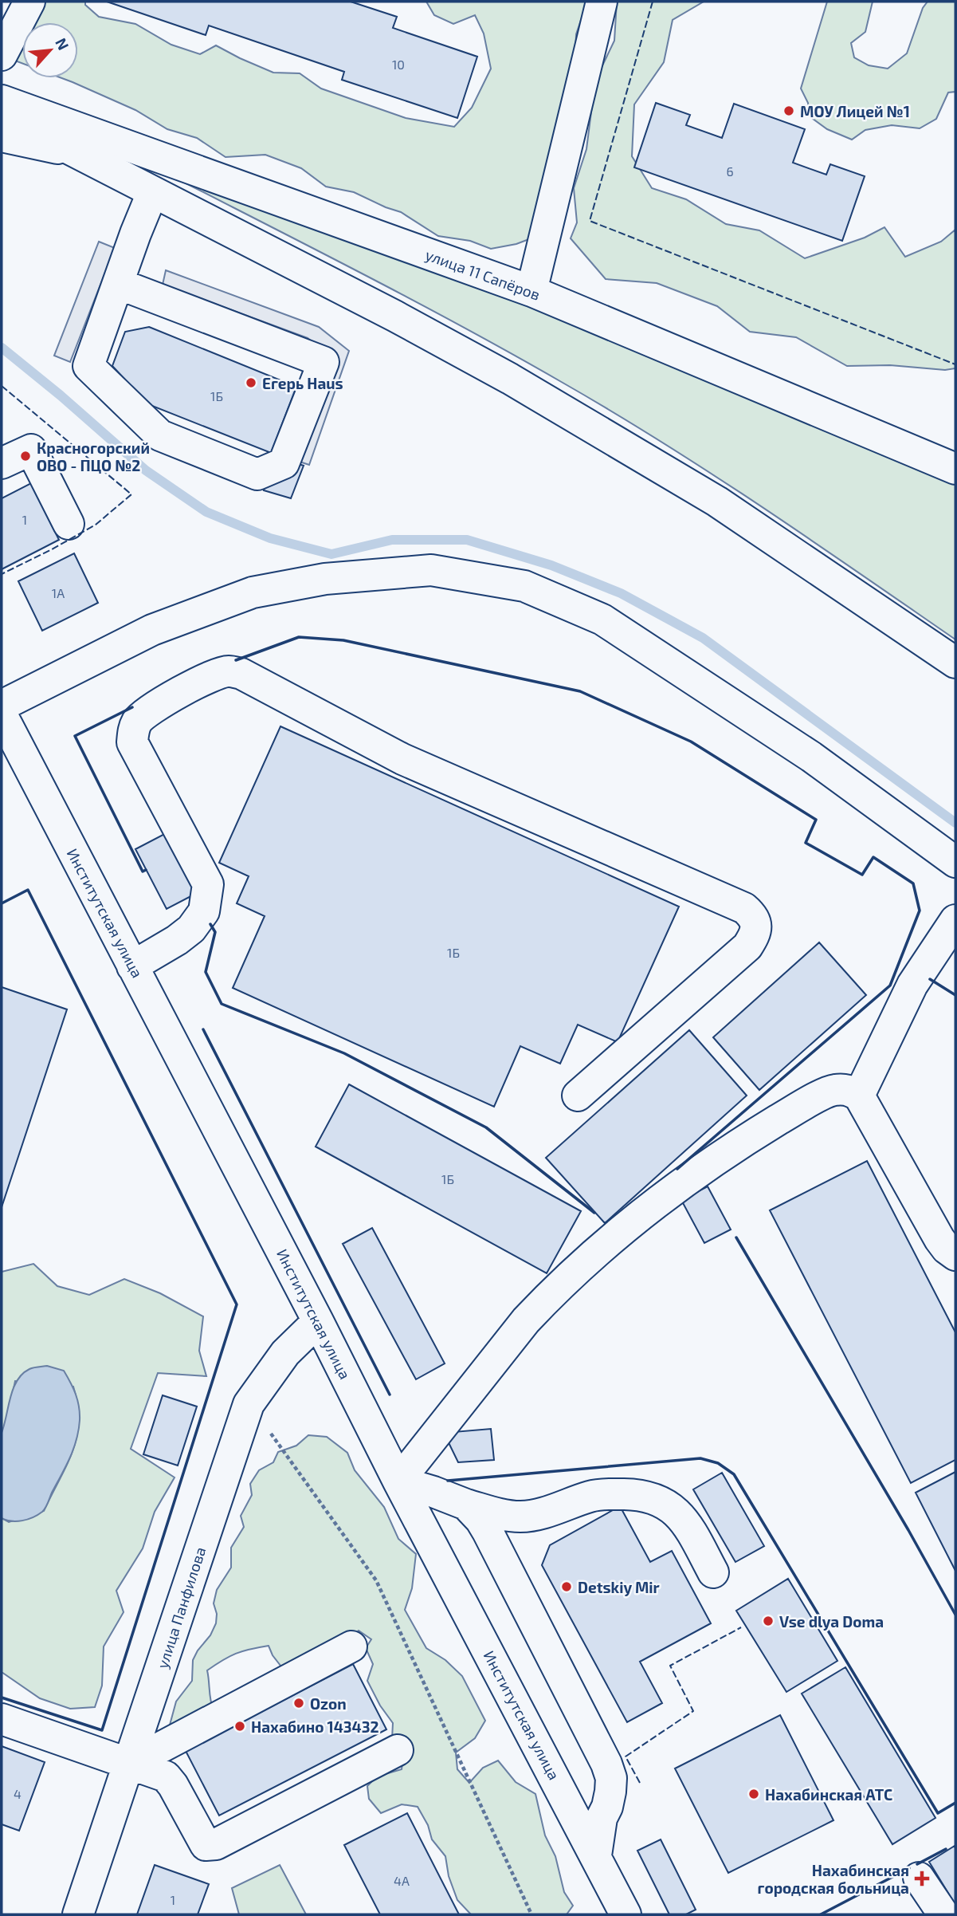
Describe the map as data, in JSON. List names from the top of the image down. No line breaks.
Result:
{"streets":{"street":["улица 11 Сапёров","Институтская улица","улица Панфилова"]},"crossings":[["Институтская улица","улица Панфилова"]],"places":{"other":["МОУ Лицей №1","Егерь Haus","Красногорский ОВО - ПЦО №2","Detskiy Mir","Vse dlya Doma","Ozon","Нахабино 143432","Нахабинская АТС"],"health":["Нахабинская городская больница"]},"house_numbers":["10","6","1Б","1","1А","1Б","1Б","4","4А","1"],"north":"top right"}
